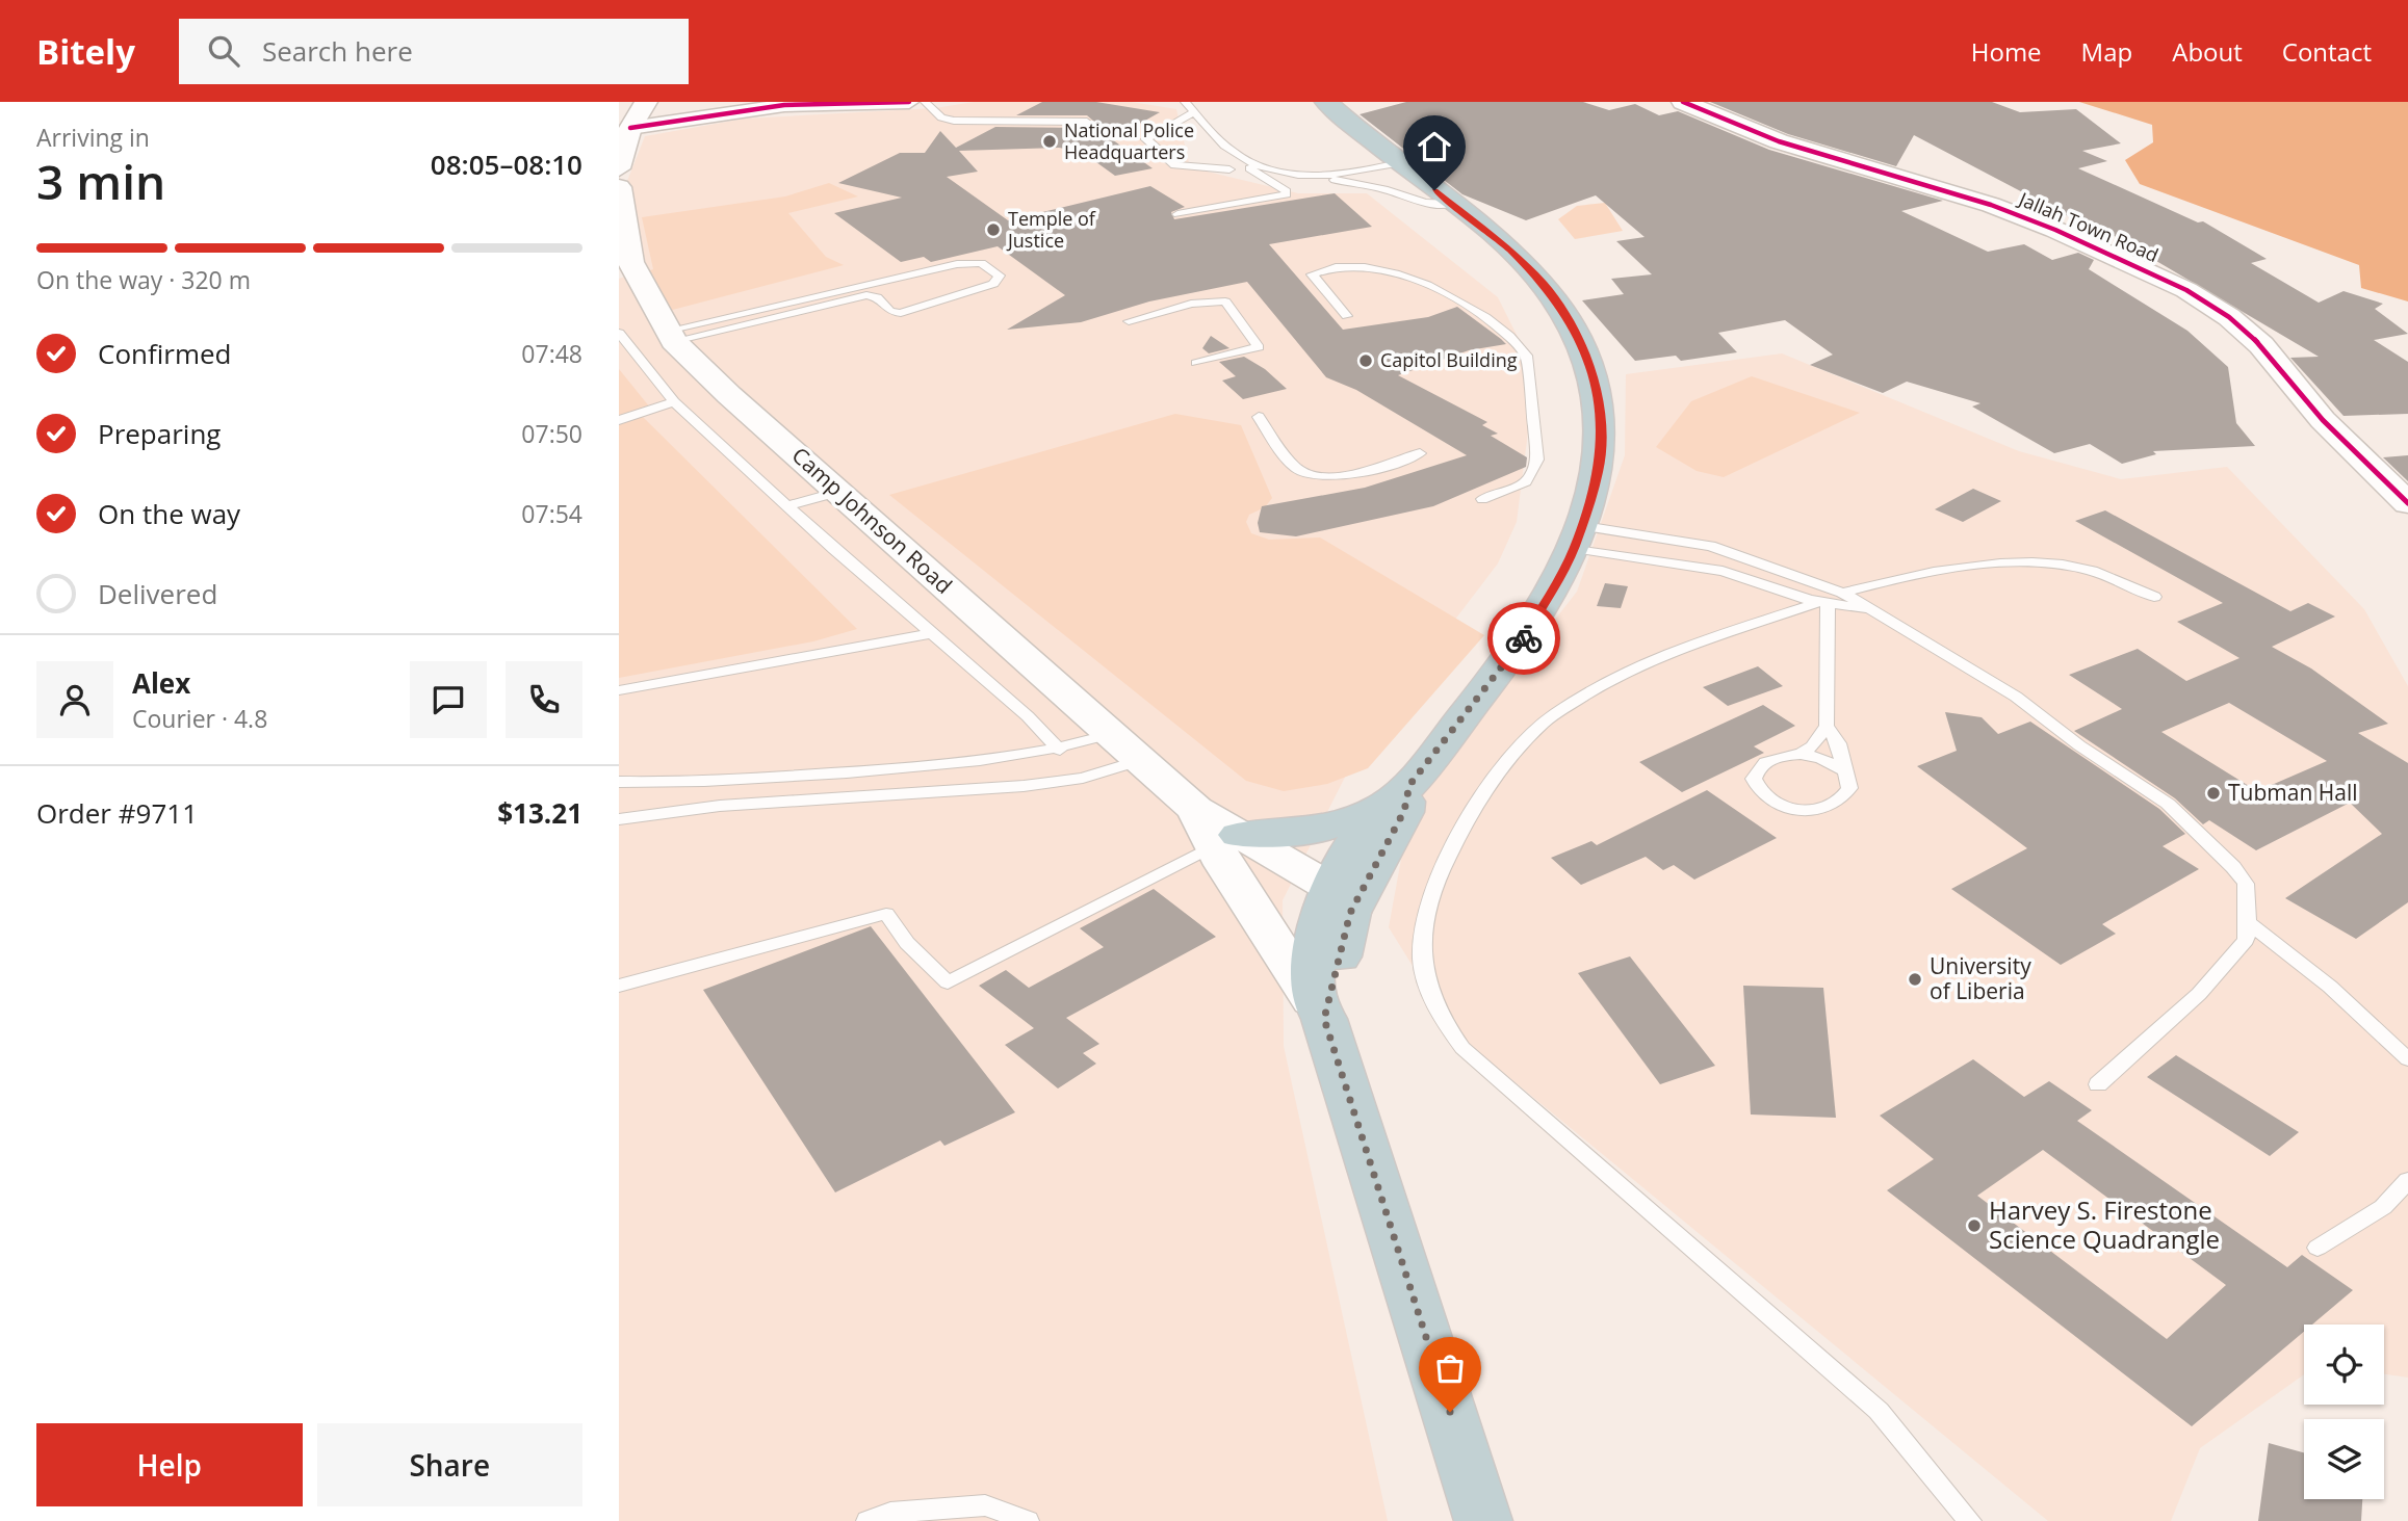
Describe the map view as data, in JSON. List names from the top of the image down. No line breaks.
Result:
{"streets":{"main road":["Jallah Town Road","Camp Johnson Road"]},"places":["National Police Headquarters","Temple of Justice","Capitol Building","Tubman Hall","University of Liberia","Harvey S. Firestone Science Quadrangle"],"page":{"header":"Bitely","search":"Search here","nav":["Home","Map","About","Contact"],"heading":["3 min","Arriving in","08:05–08:10"],"panel":["Alex","Courier · 4.8","Order #9711","$13.21"],"bar":"On the way · 320 m","list":[["Confirmed","07:48"],["Preparing","07:50"],["On the way","07:54"],"Delivered"],"buttons":["Help","Share"]}}
